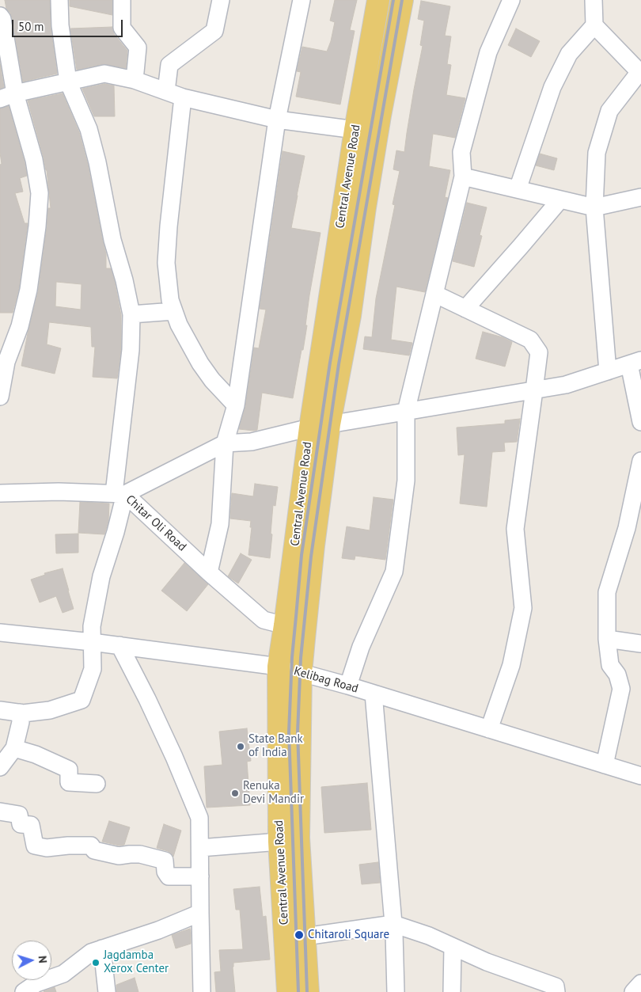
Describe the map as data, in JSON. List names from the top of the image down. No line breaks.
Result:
{"streets":{"main road":["Central Avenue Road"],"street":["Chitar Oli Road","Kelibag Road"]},"crossings":[["Central Avenue Road","Chitar Oli Road"],["Central Avenue Road","Kelibag Road"]],"places":["State Bank of India","Renuka Devi Mandir","Chitaroli Square","Jagdamba Xerox Center"],"scale_bar":"50 m","north":"right"}
